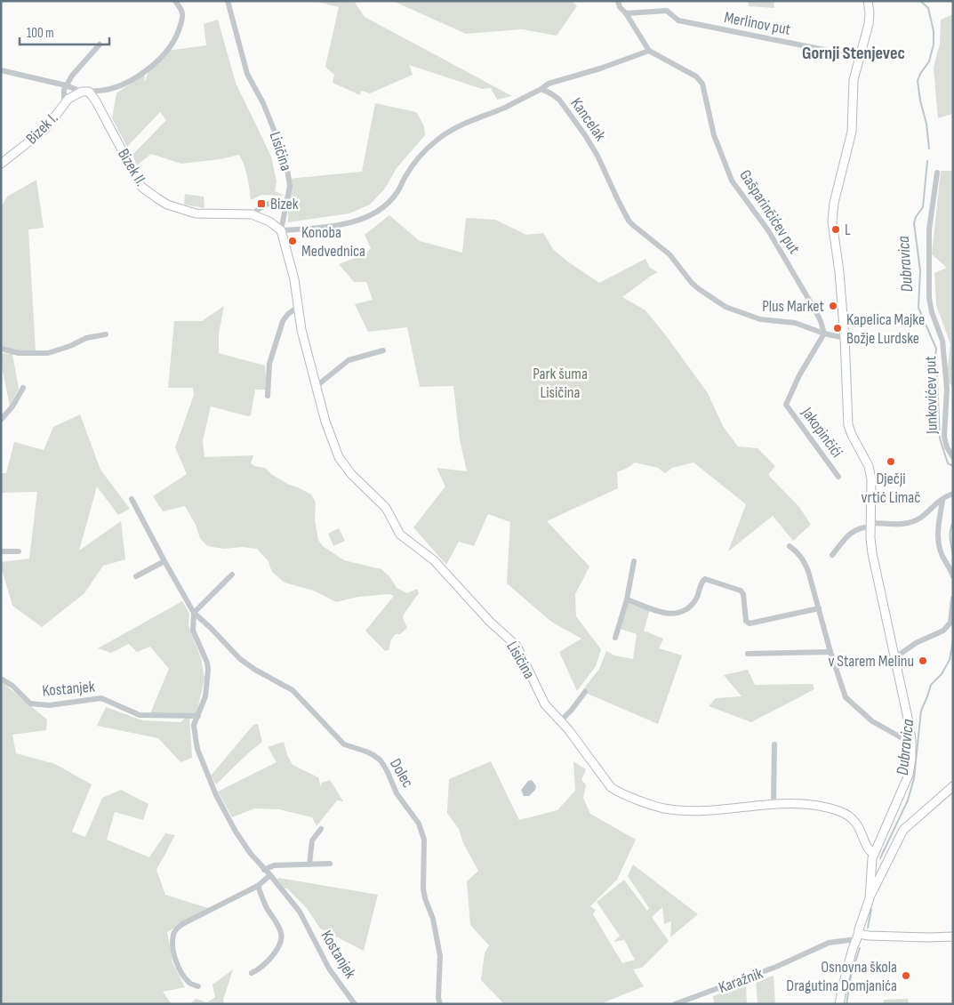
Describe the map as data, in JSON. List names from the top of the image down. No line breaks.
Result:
{"streets":{"street":["Merlinov put","Kancelak","Bizek I.","Lisičina","Bizek II.","Gašparinčićev put","Junkovićev put","Jakopinčići","Kostanjek","Dolec","Karažnik"]},"crossings":[["Kancelak","Gašparinčićev put"],["Kancelak","Jakopinčići"],["Bizek I.","Bizek II."],["Lisičina","Bizek II."],["Gašparinčićev put","Jakopinčići"],["Kostanjek","Dolec"]],"districts":["Gornji Stenjevec"],"water":["Dubravica"],"parks":["Park šuma Lisičina"],"places":{"transit":["Bizek"],"other":["L","Konoba Medvednica","Plus Market","Kapelica Majke Božje Lurdske","Dječji vrtić Limač","v Starem Melinu","Osnovna škola Dragutina Domjanića"]},"scale_bar":"100 m"}
